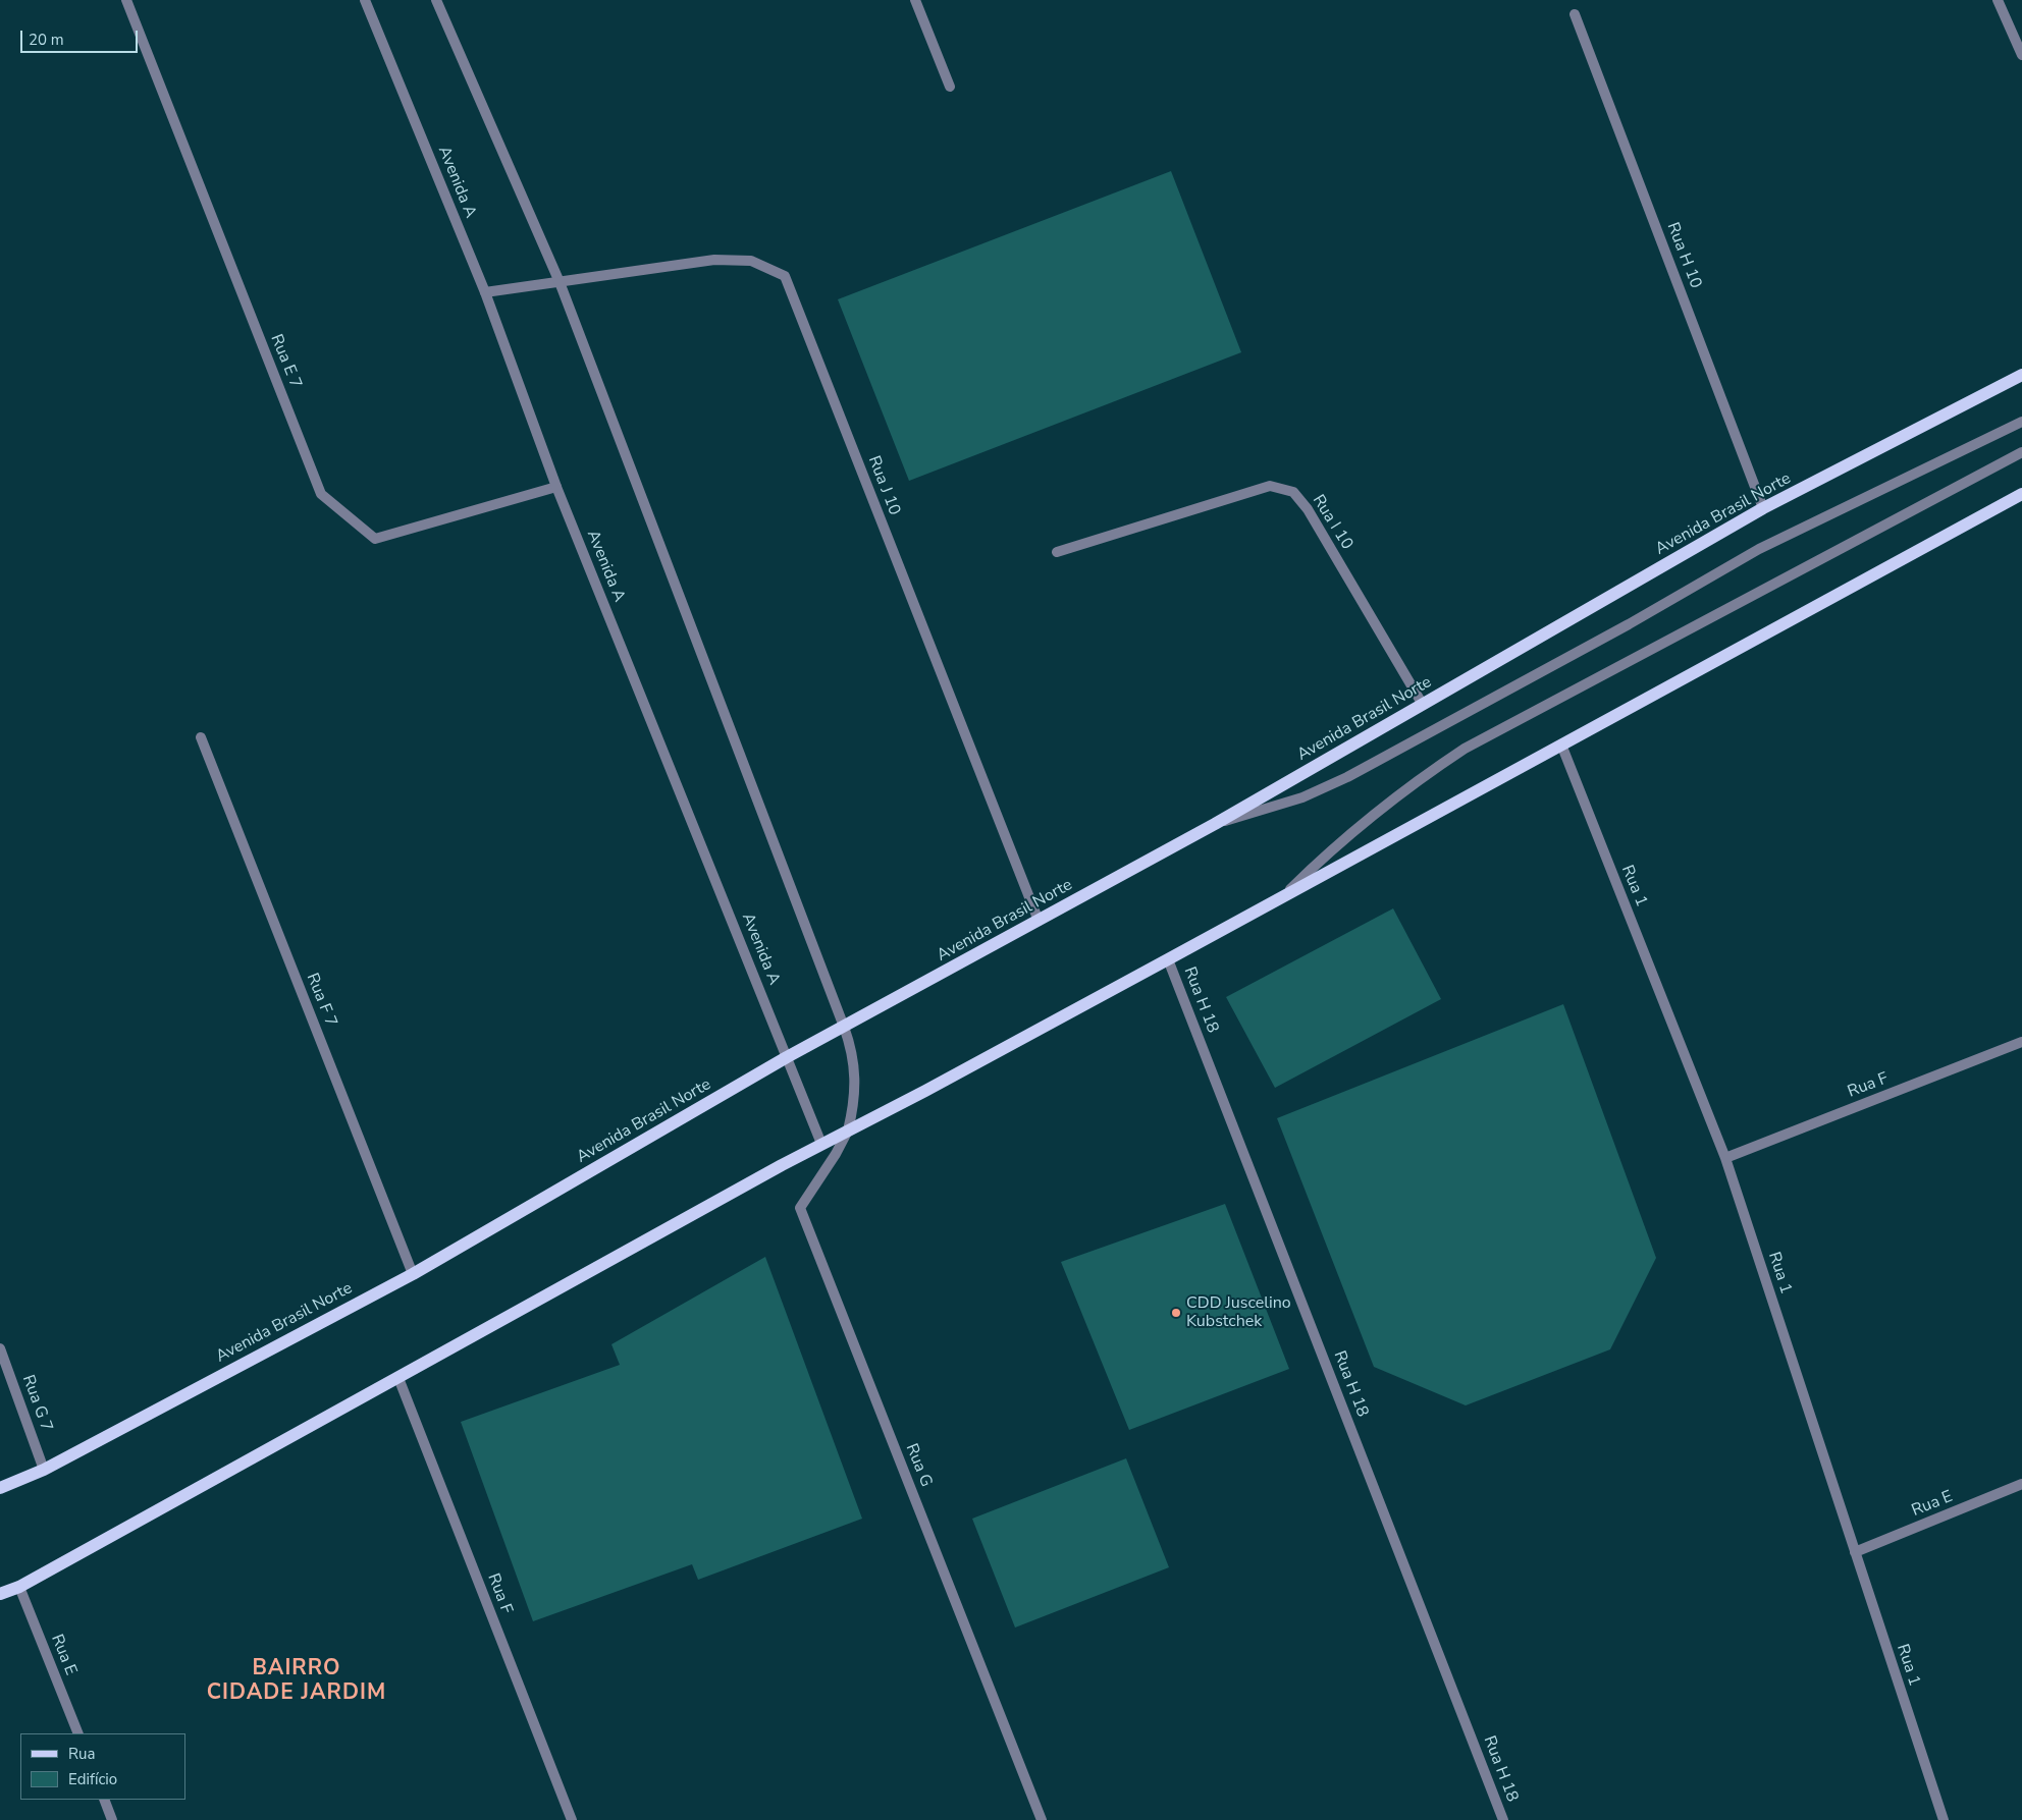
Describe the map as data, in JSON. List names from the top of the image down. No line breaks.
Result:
{"streets":{"main road":["Avenida Brasil Norte"],"street":["Avenida A","Rua H 10","Rua E 7","Rua J 10","Rua I 10","Rua 1","Rua F 7","Rua H 18","Rua F","Rua G 7","Rua G","Rua E"]},"crossings":[["Avenida A","Rua E 7"],["Avenida A","Rua J 10"],["Avenida A","Avenida Brasil Norte"],["Rua H 10","Avenida Brasil Norte"],["Rua J 10","Avenida Brasil Norte"],["Avenida Brasil Norte","Rua I 10"],["Avenida Brasil Norte","Rua F 7"],["Avenida Brasil Norte","Rua G 7"],["Rua 1","Rua F"],["Rua 1","Rua E"]],"districts":["BAIRRO CIDADE JARDIM"],"places":["CDD Juscelino Kubstchek"],"legend":["Rua","Edifício"],"scale_bar":"20 m"}
